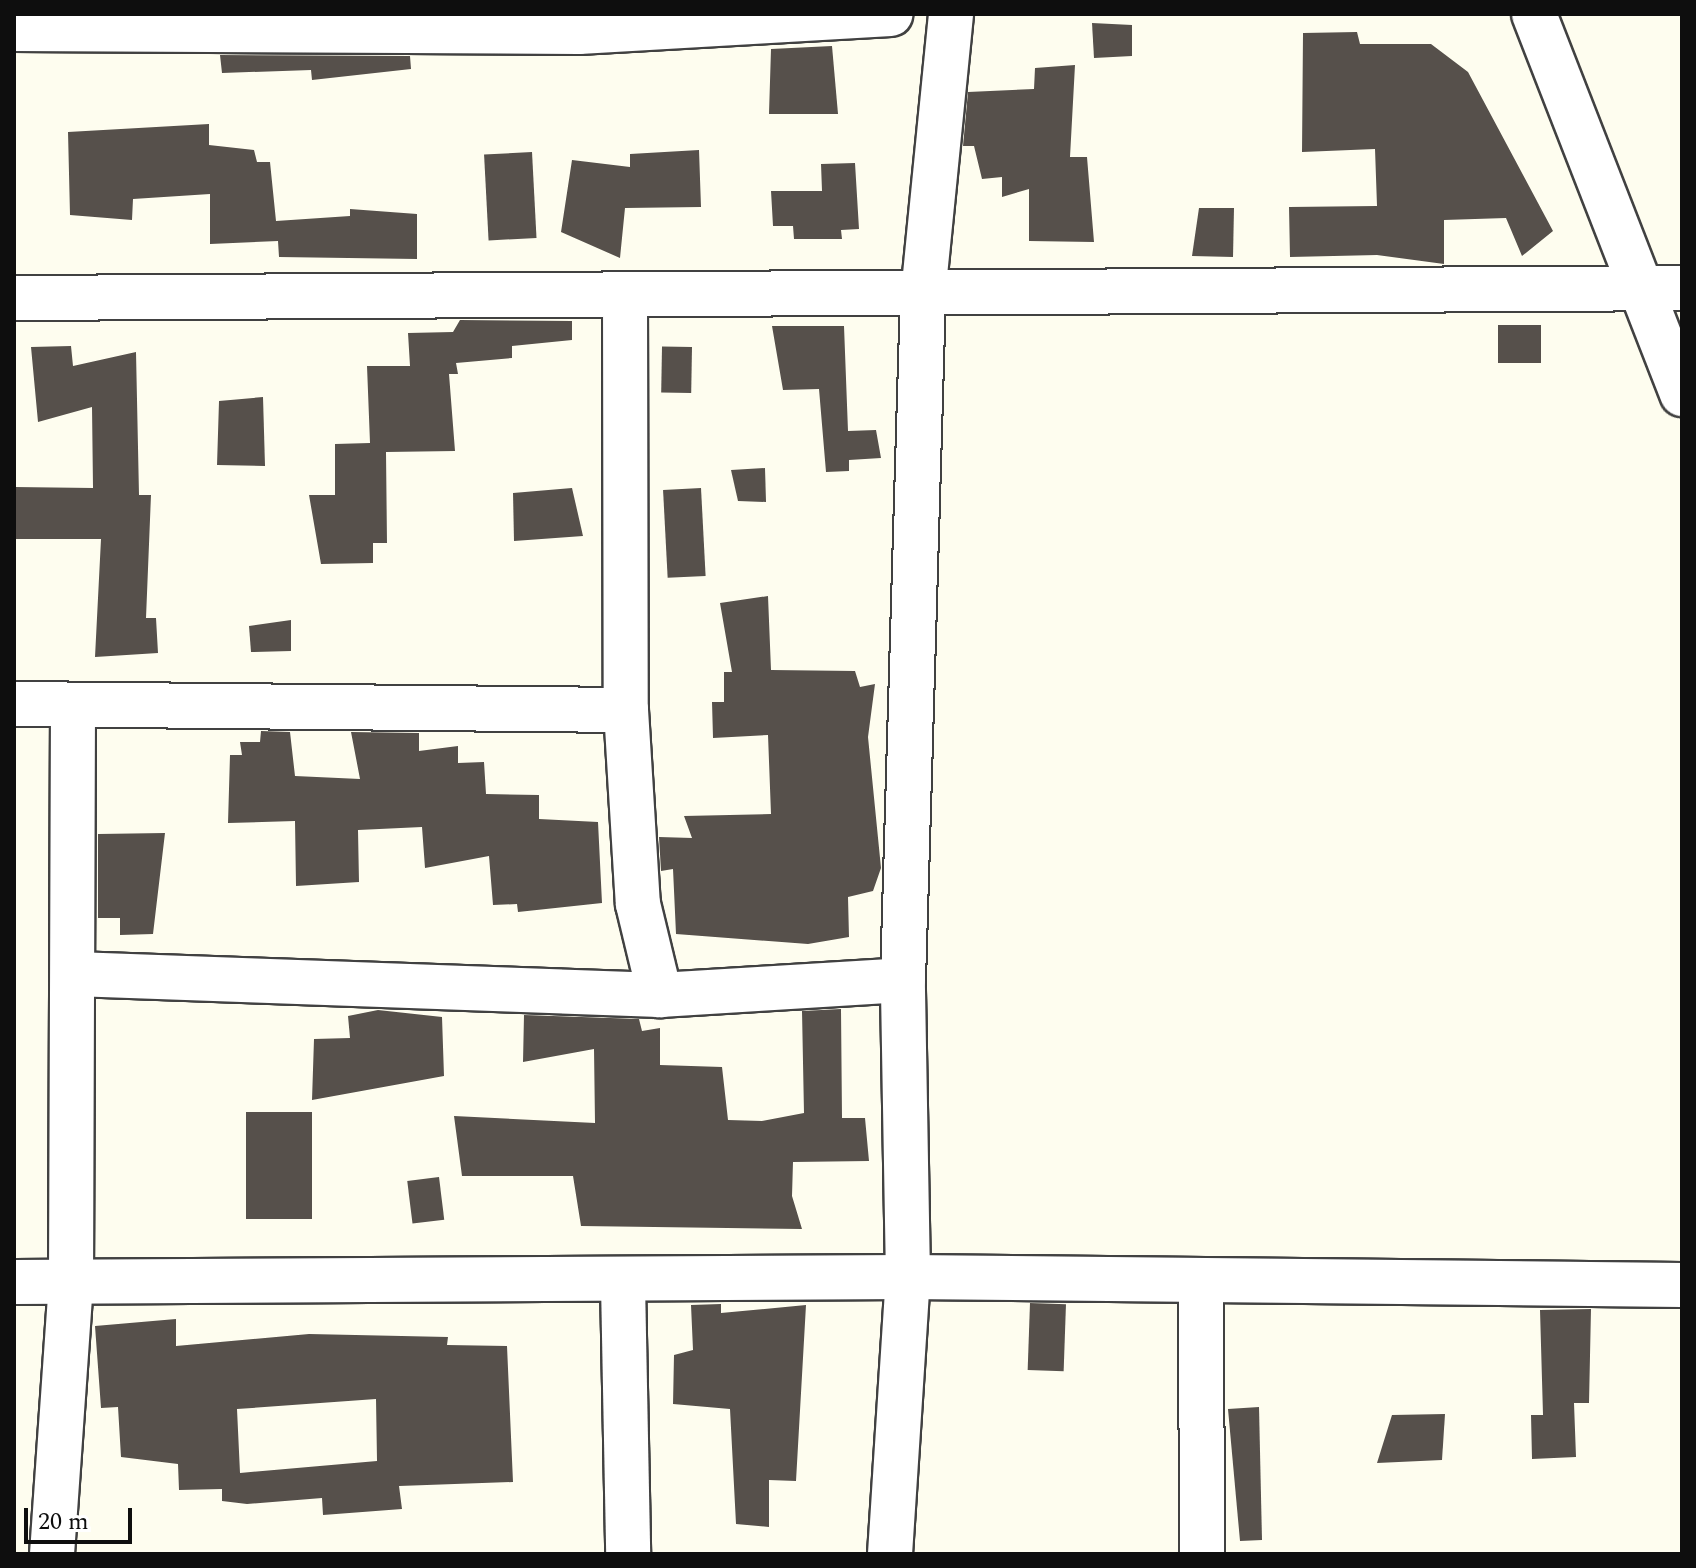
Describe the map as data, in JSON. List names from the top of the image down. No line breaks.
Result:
{"scale_bar":"20 m"}
